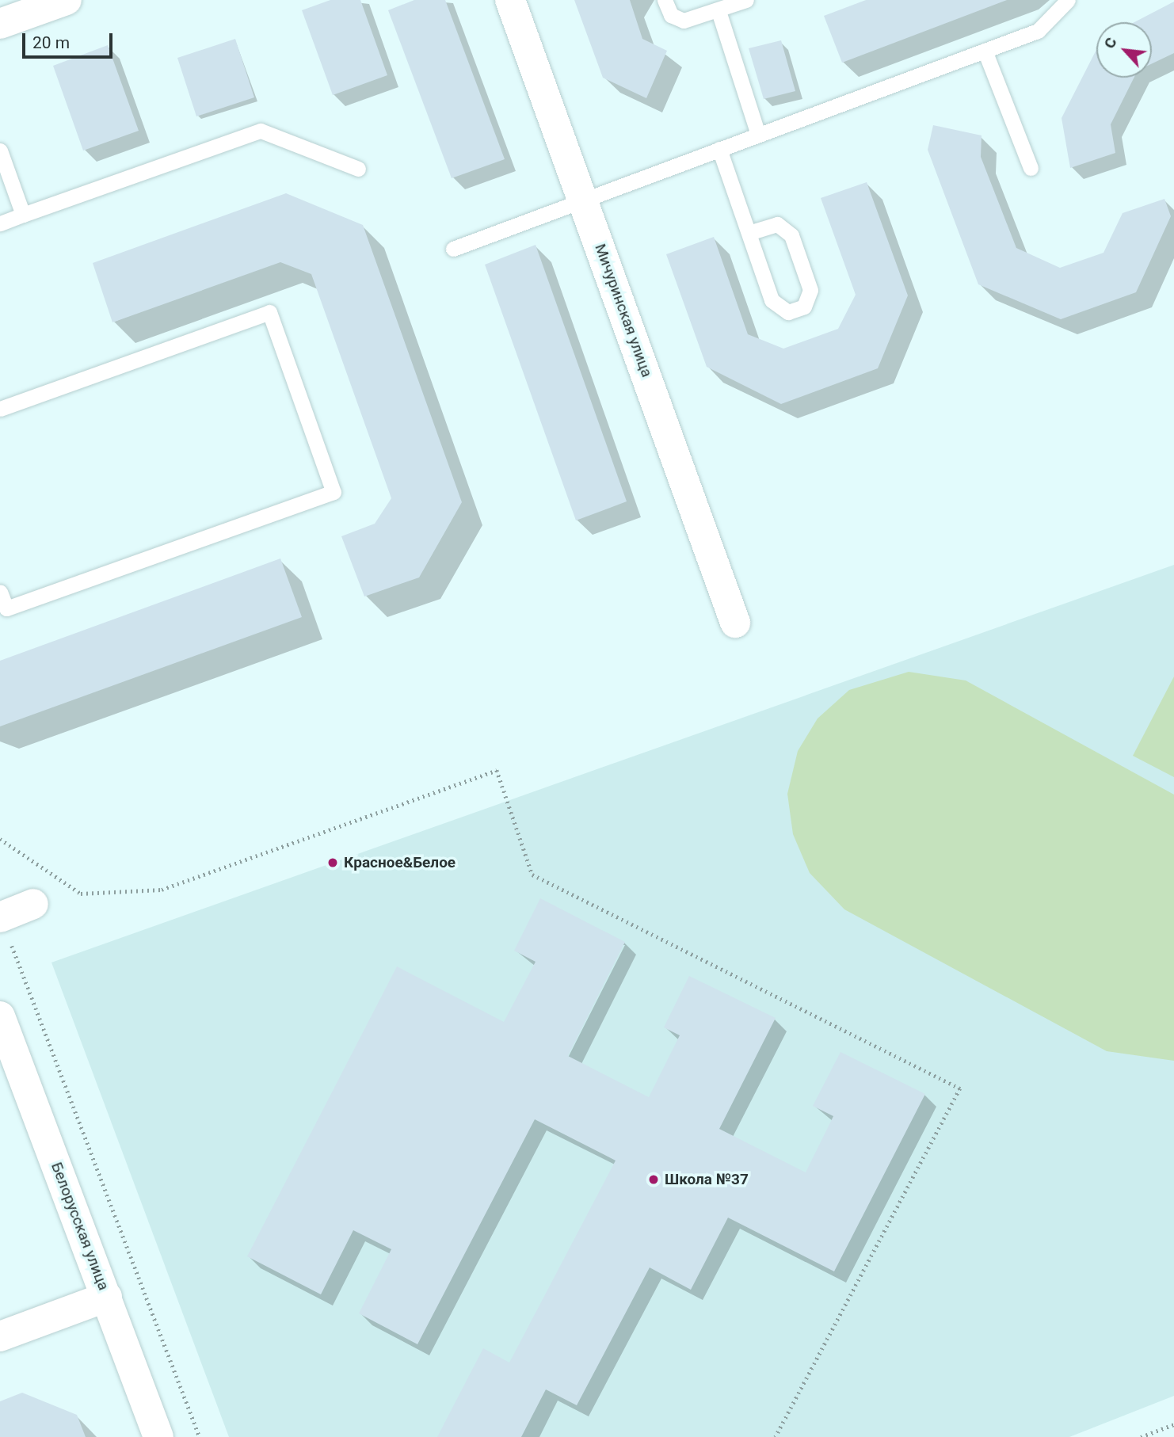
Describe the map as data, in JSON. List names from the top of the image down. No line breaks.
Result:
{"streets":{"street":["Мичуринская улица","Белорусская улица"]},"places":["Красное&Белое","Школа №37"],"scale_bar":"20 m","north":"top left"}
